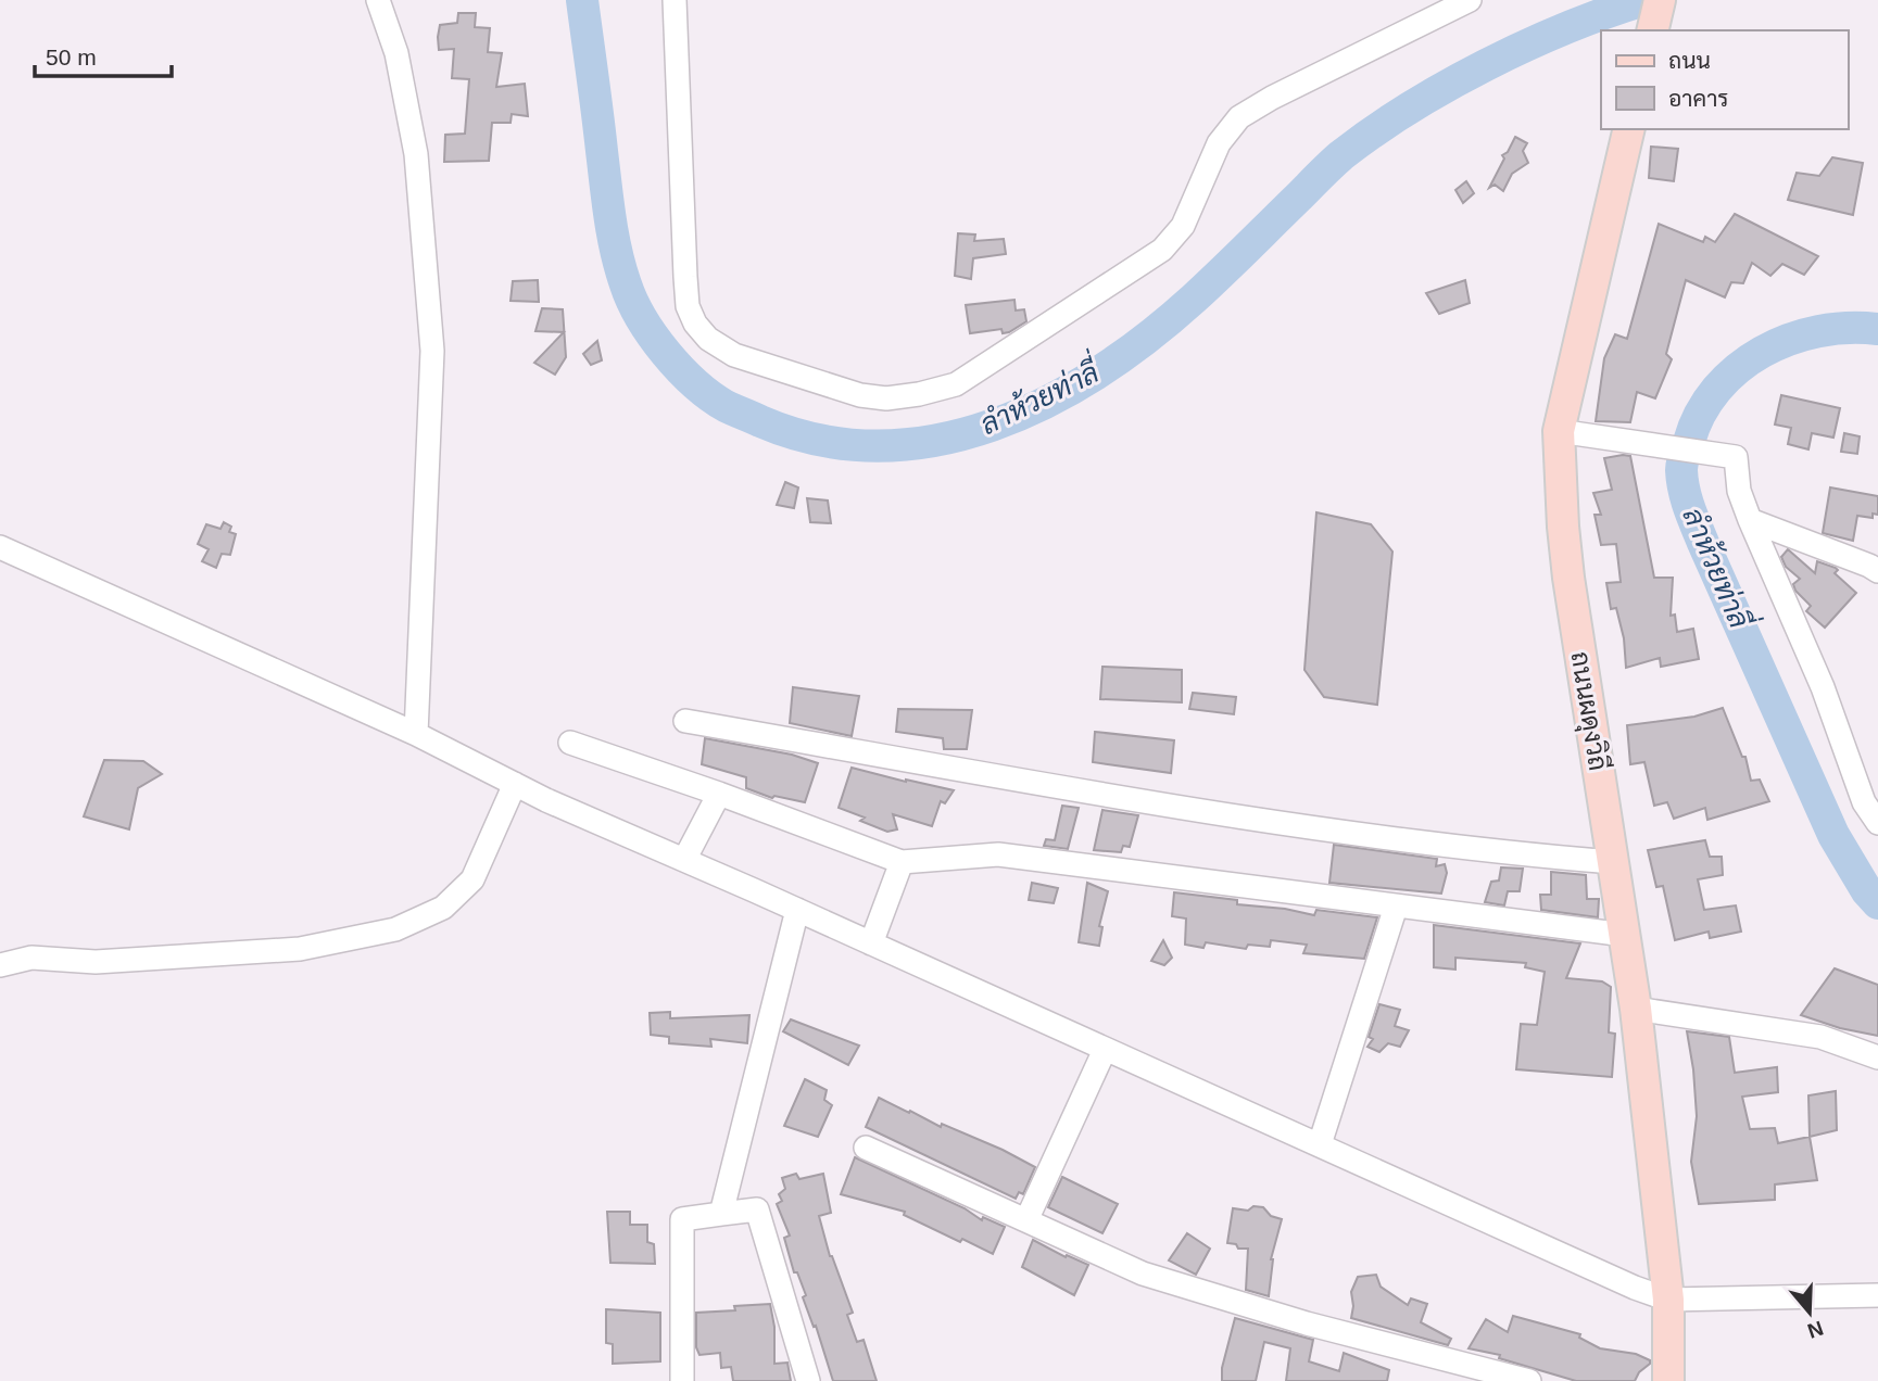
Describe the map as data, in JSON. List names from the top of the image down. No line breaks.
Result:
{"streets":{"main road":["ถนนผดุงวิถี"]},"water":["ลำห้วยท่าลี่"],"legend":["ถนน","อาคาร"],"scale_bar":"50 m","north":"bottom"}
